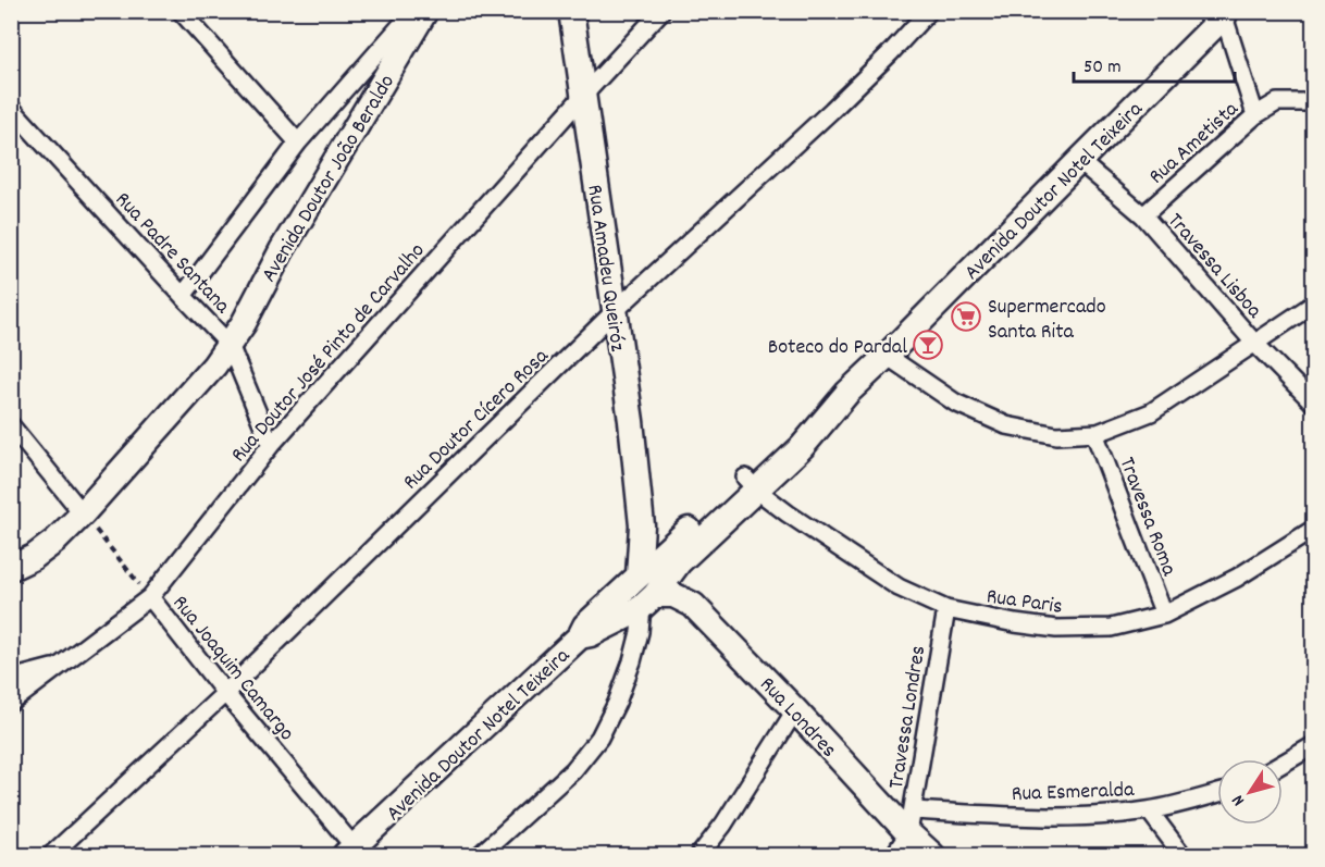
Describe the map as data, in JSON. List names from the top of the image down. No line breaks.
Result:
{"streets":{"street":["Rua Ametista","Avenida Doutor João Beraldo","Avenida Doutor Notel Teixeira","Rua Padre Santana","Travessa Lisboa","Rua Amadeu Queiróz","Rua Doutor José Pinto de Carvalho","Rua Doutor Cícero Rosa","Travessa Roma","Rua Paris","Rua Joaquim Camargo","Rua Londres","Travessa Londres","Rua Esmeralda"]},"crossings":[["Rua Ametista","Travessa Lisboa"],["Avenida Doutor João Beraldo","Rua Padre Santana"],["Avenida Doutor João Beraldo","Rua Joaquim Camargo"],["Avenida Doutor Notel Teixeira","Travessa Lisboa"],["Avenida Doutor Notel Teixeira","Rua Amadeu Queiróz"],["Avenida Doutor Notel Teixeira","Rua Paris"],["Avenida Doutor Notel Teixeira","Rua Joaquim Camargo"],["Avenida Doutor Notel Teixeira","Rua Londres"],["Rua Padre Santana","Rua Doutor José Pinto de Carvalho"],["Rua Amadeu Queiróz","Rua Doutor José Pinto de Carvalho"],["Rua Amadeu Queiróz","Rua Doutor Cícero Rosa"],["Rua Doutor José Pinto de Carvalho","Rua Joaquim Camargo"],["Rua Doutor Cícero Rosa","Rua Joaquim Camargo"],["Travessa Roma","Rua Paris"],["Rua Paris","Travessa Londres"],["Rua Londres","Travessa Londres"],["Rua Londres","Rua Esmeralda"],["Travessa Londres","Rua Esmeralda"]],"places":{"supermarket":["Supermercado Santa Rita"],"bar":["Boteco do Pardal"]},"scale_bar":"50 m","north":"bottom left"}
